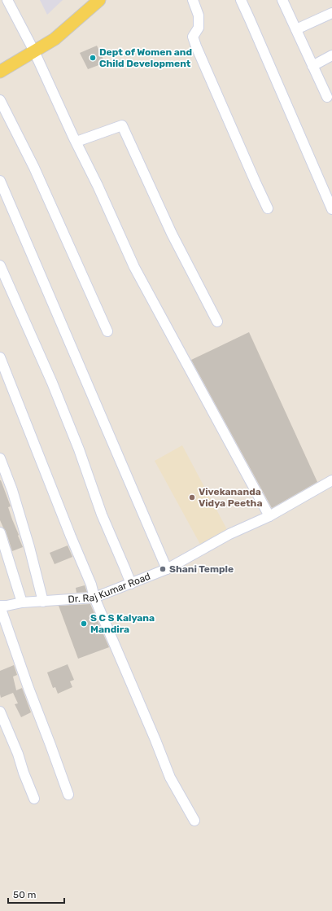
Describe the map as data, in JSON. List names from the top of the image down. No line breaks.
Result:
{"streets":{"street":["Dr. Raj Kumar Road"]},"places":["Dept of Women and Child Development","Vivekananda Vidya Peetha","Shani Temple","S C S Kalyana Mandira"],"scale_bar":"50 m"}
